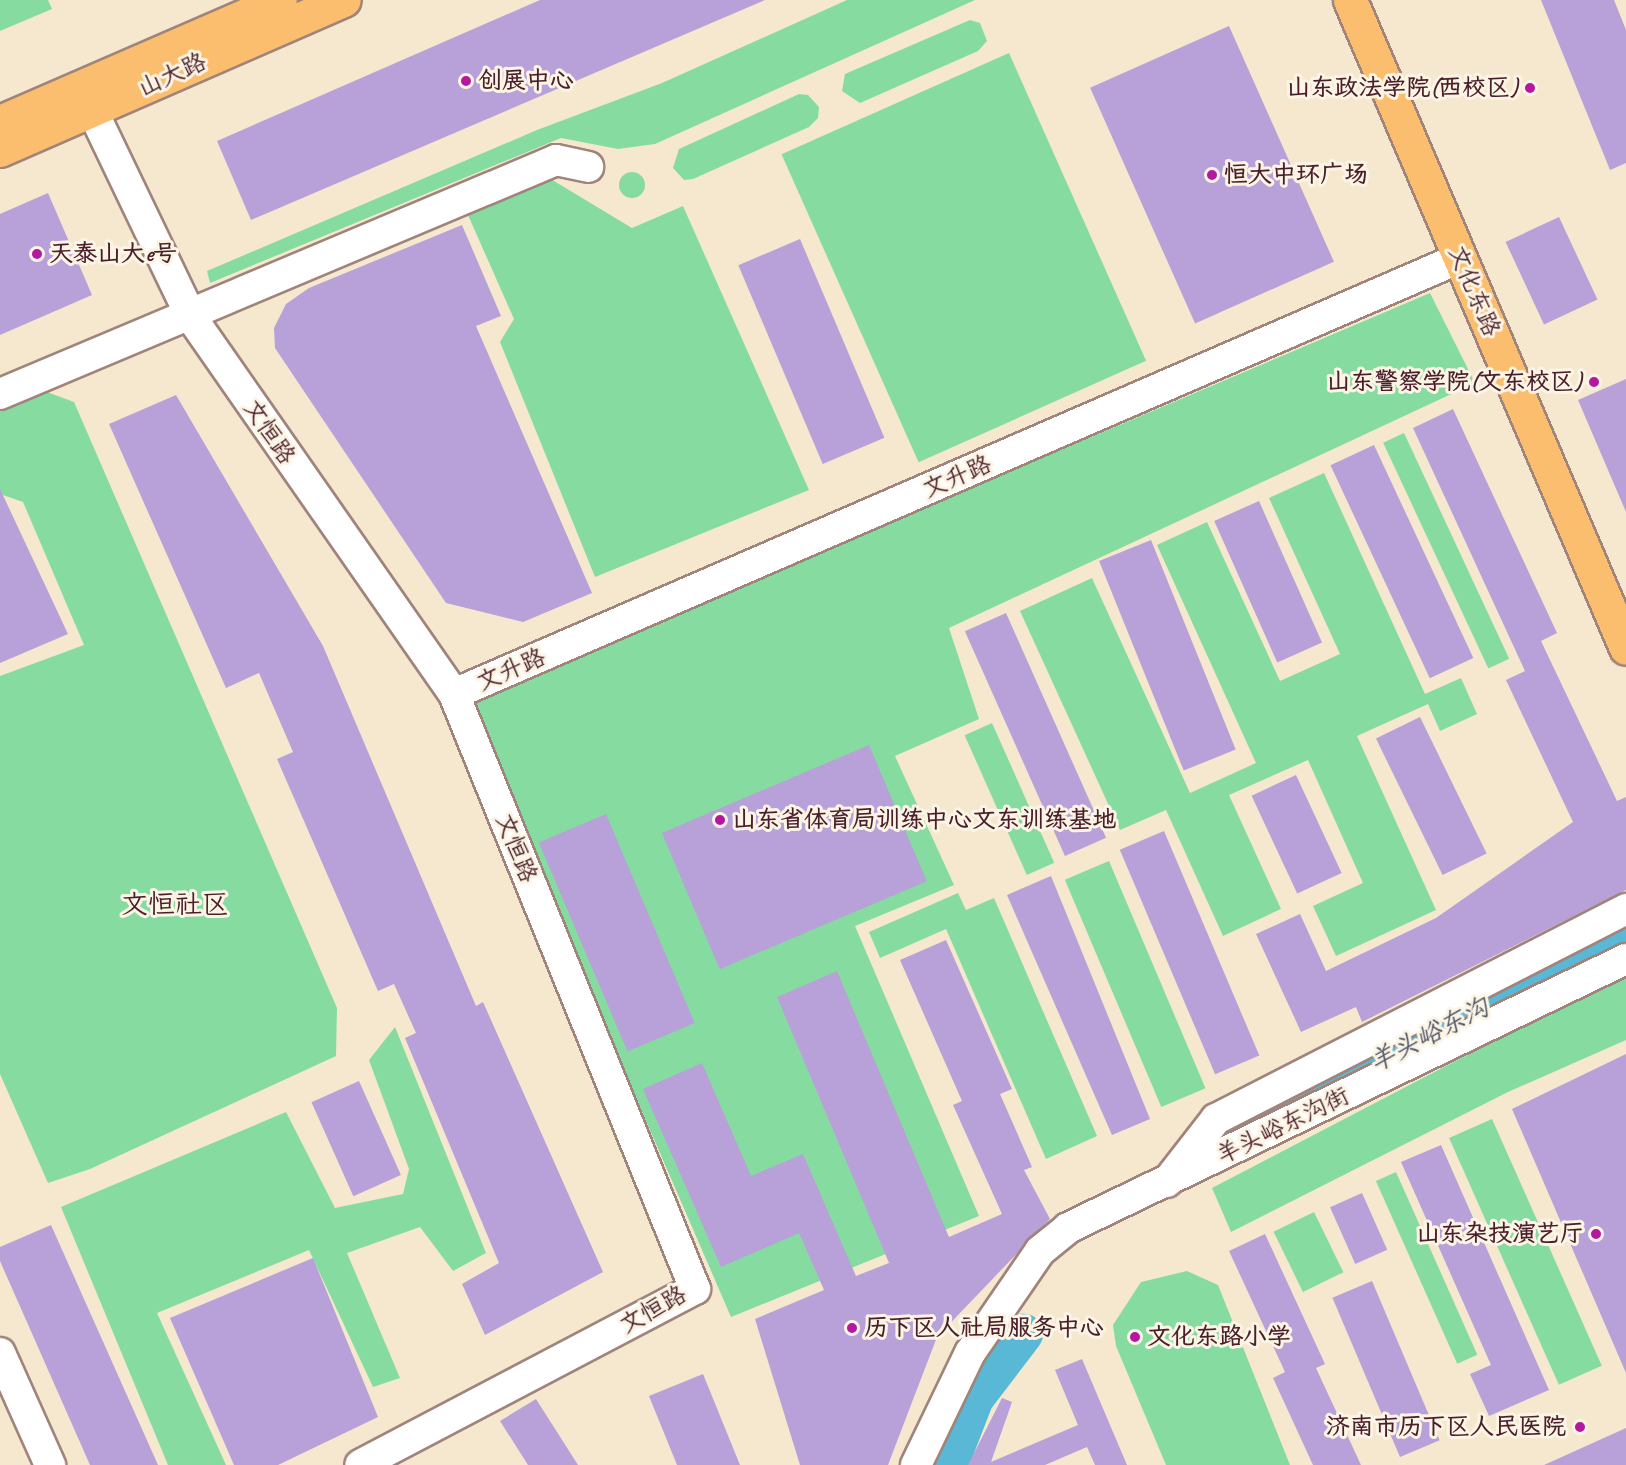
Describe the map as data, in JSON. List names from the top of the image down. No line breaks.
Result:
{"streets":{"main road":["山大路","文化东路"],"street":["文恒路","文升路","羊头峪东沟街"]},"crossings":[["山大路","文恒路"],["文化东路","文升路"],["文恒路","文升路"]],"districts":["文恒社区"],"water":["羊头峪东沟"],"places":["创展中心","山东政法学院(西校区)","恒大中环广场","天泰山大e号","山东警察学院(文东校区)","山东省体育局训练中心文东训练基地","山东杂技演艺厅","历下区人社局服务中心","文化东路小学","济南市历下区人民医院"]}
